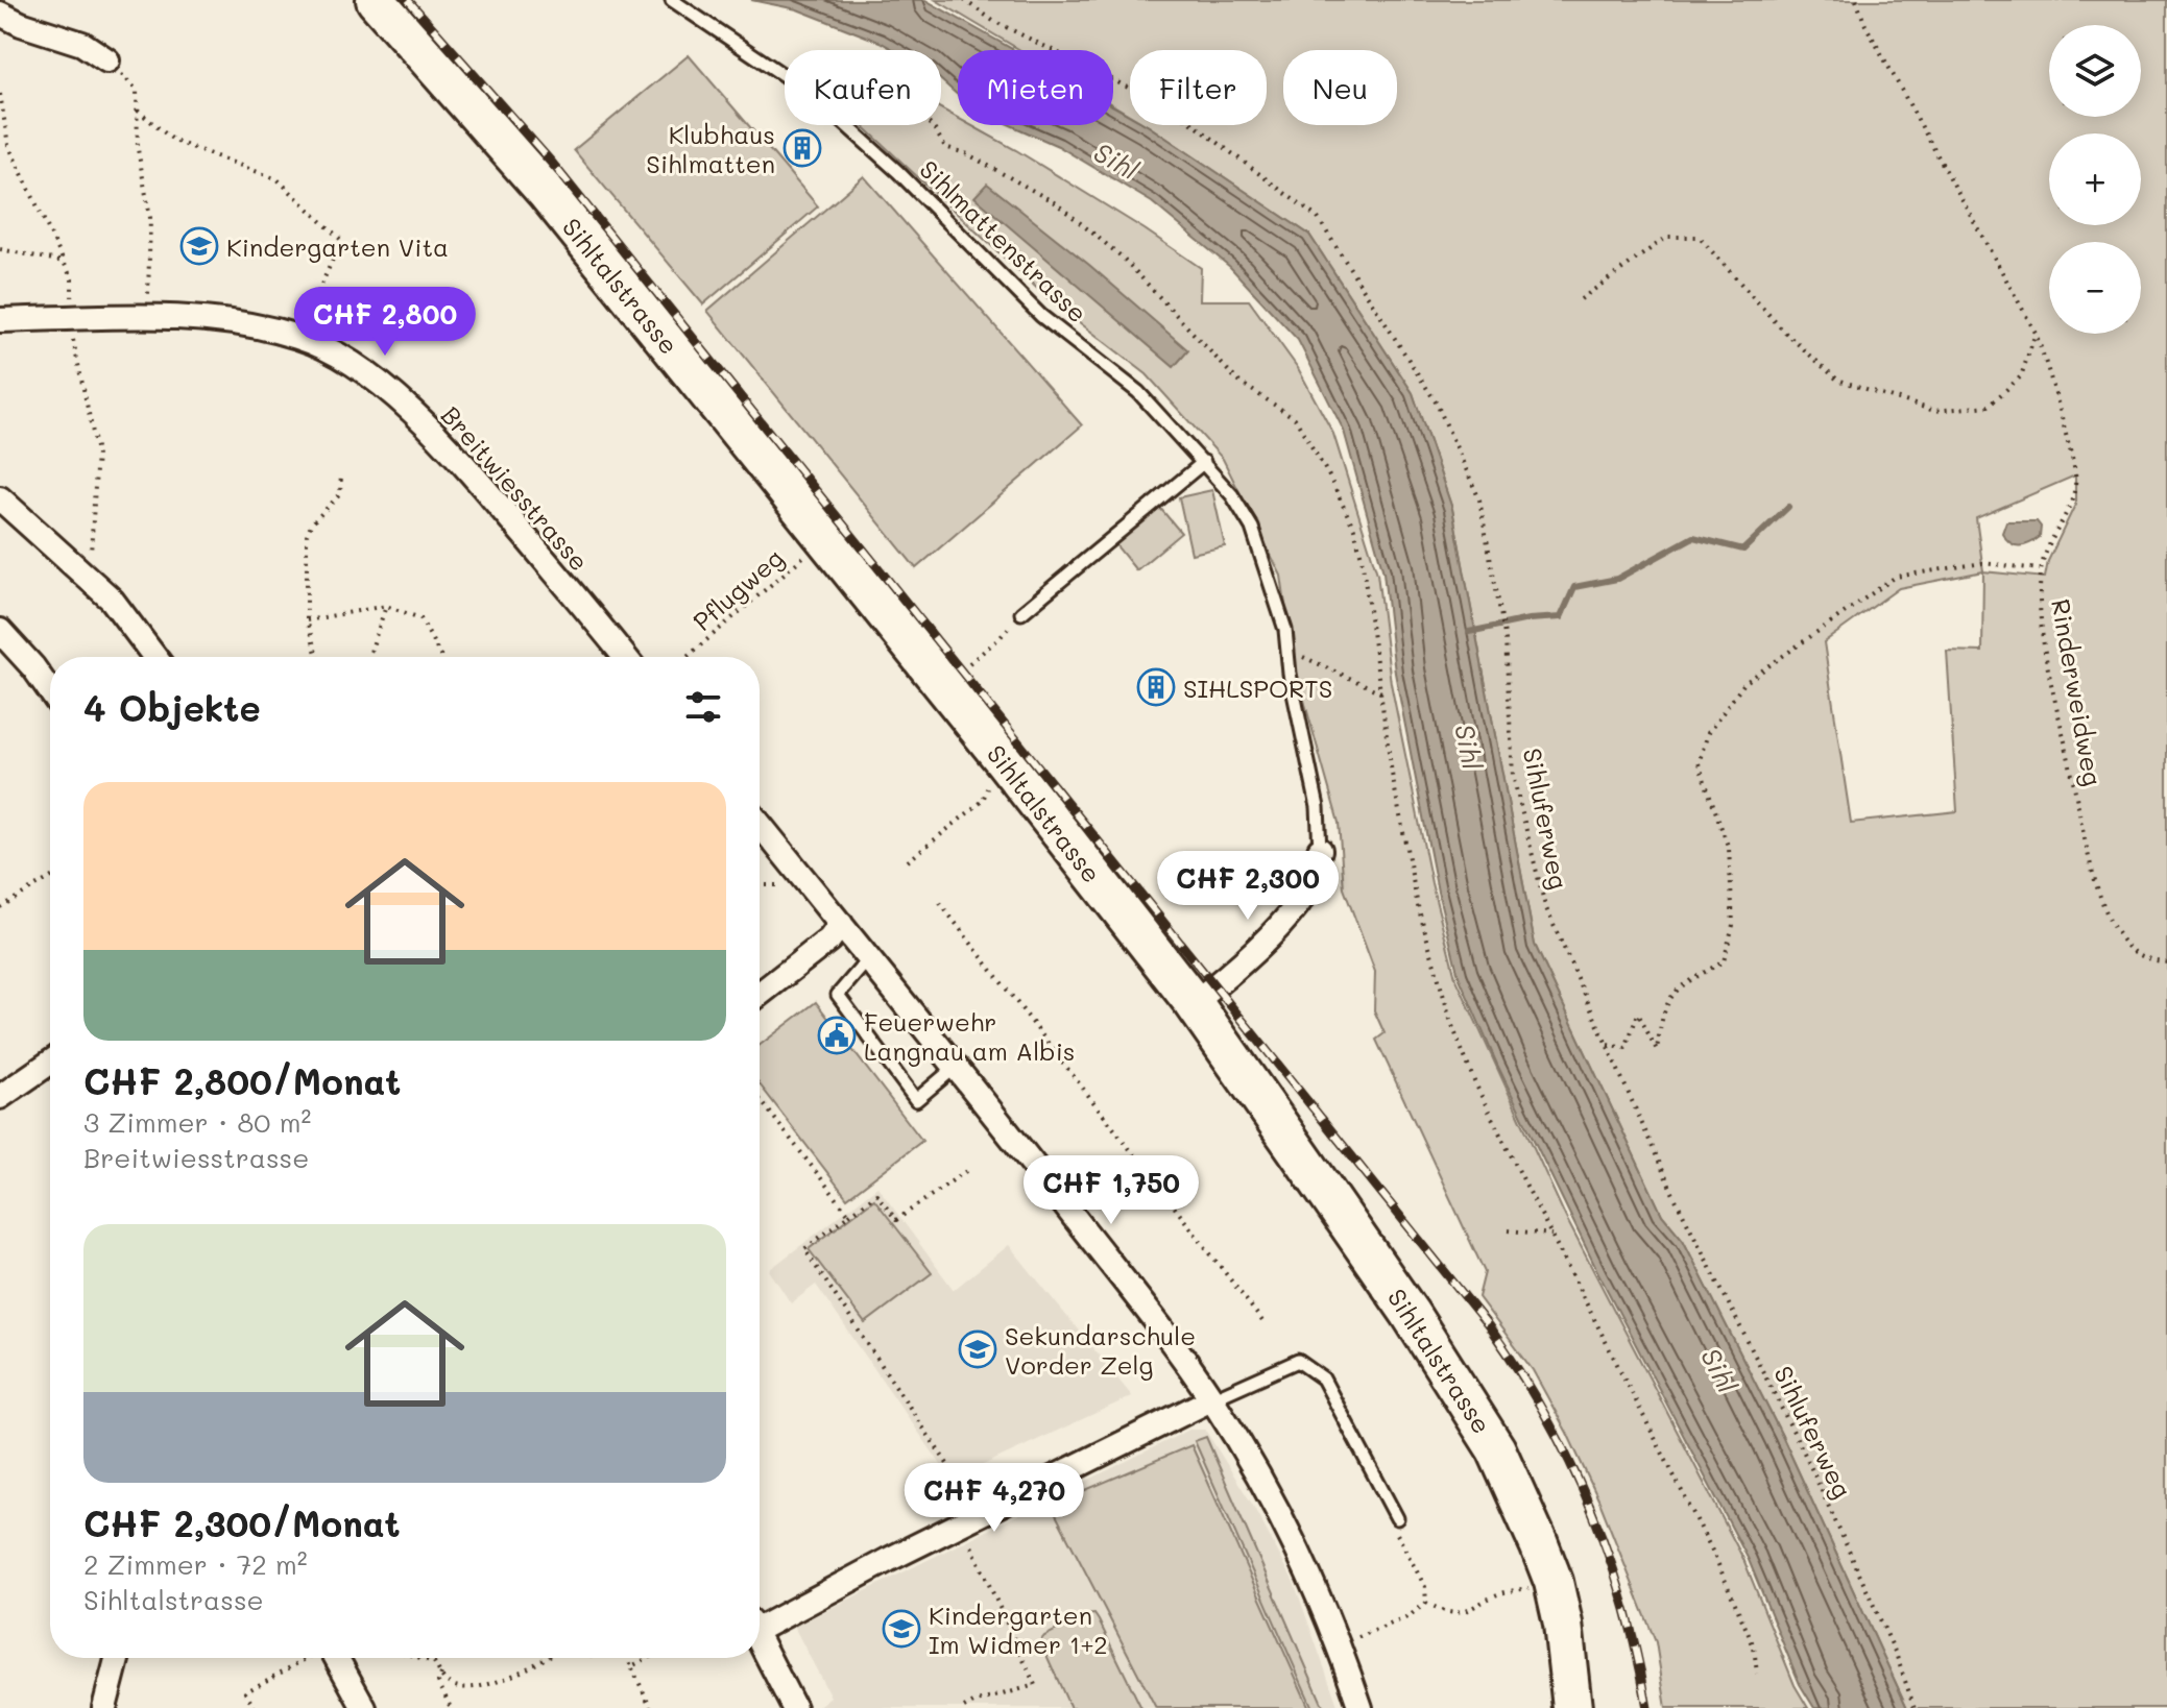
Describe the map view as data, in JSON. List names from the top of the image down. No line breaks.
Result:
{"streets":{"main road":["Sihltalstrasse"],"street":["Breitwiesstrasse"],"lane":["Sihlmattenstrasse"],"path":["Pflugweg","Rinderweidweg","Sihluferweg"]},"crossings":[["Sihltalstrasse","Pflugweg"]],"water":["Sihl"],"places":{"building":["Klubhaus Sihlmatten","SIHLSPORTS"],"school or university":["Kindergarten Vita","Sekundarschule Vorder Zelg","Kindergarten Im Widmer 1+2"],"public building":["Feuerwehr Langnau am Albis"]},"page":{"map_buttons":["+","−"],"chip":["Kaufen","Mieten","Filter","Neu"],"price":["CHF 2,800","CHF 2,300","CHF 1,750","CHF 4,270"],"heading":"4 Objekte","list":[{"name":"CHF 2,800/Monat","note":"3 Zimmer · 80 m² · Breitwiesstrasse"},{"name":"CHF 2,300/Monat","note":"2 Zimmer · 72 m² · Sihltalstrasse"}]}}
